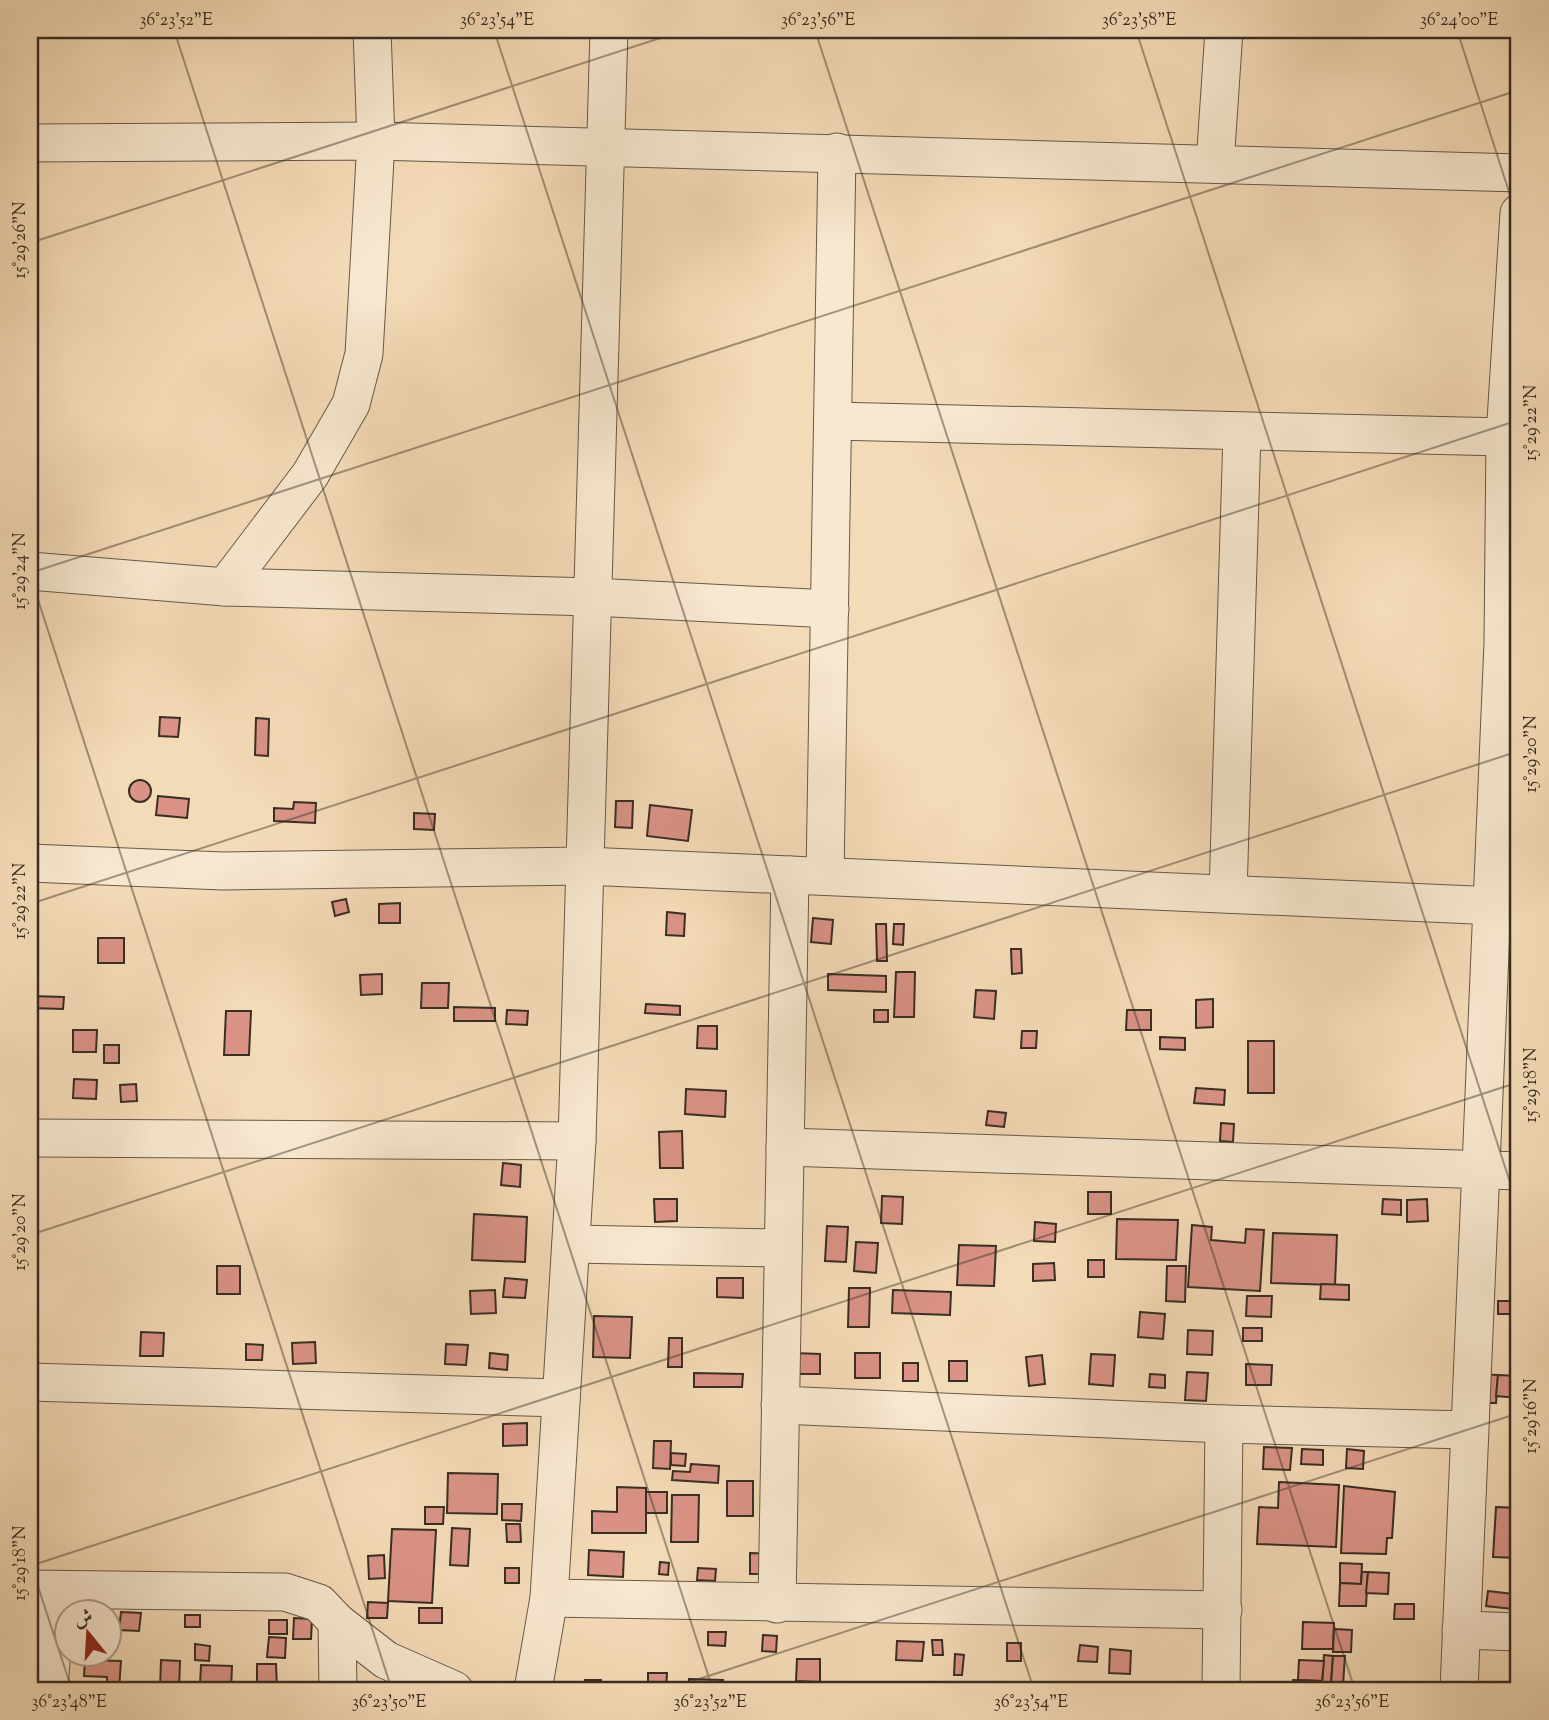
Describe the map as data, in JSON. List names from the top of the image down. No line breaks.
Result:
{"north":"top","coordinates":["36°23'52\"E","36°23'54\"E","36°23'56\"E","36°23'58\"E","36°24'00\"E","15°29'26\"N","15°29'22\"N","15°29'24\"N","15°29'20\"N","15°29'18\"N","15°29'16\"N","36°23'48\"E","36°23'50\"E"]}
